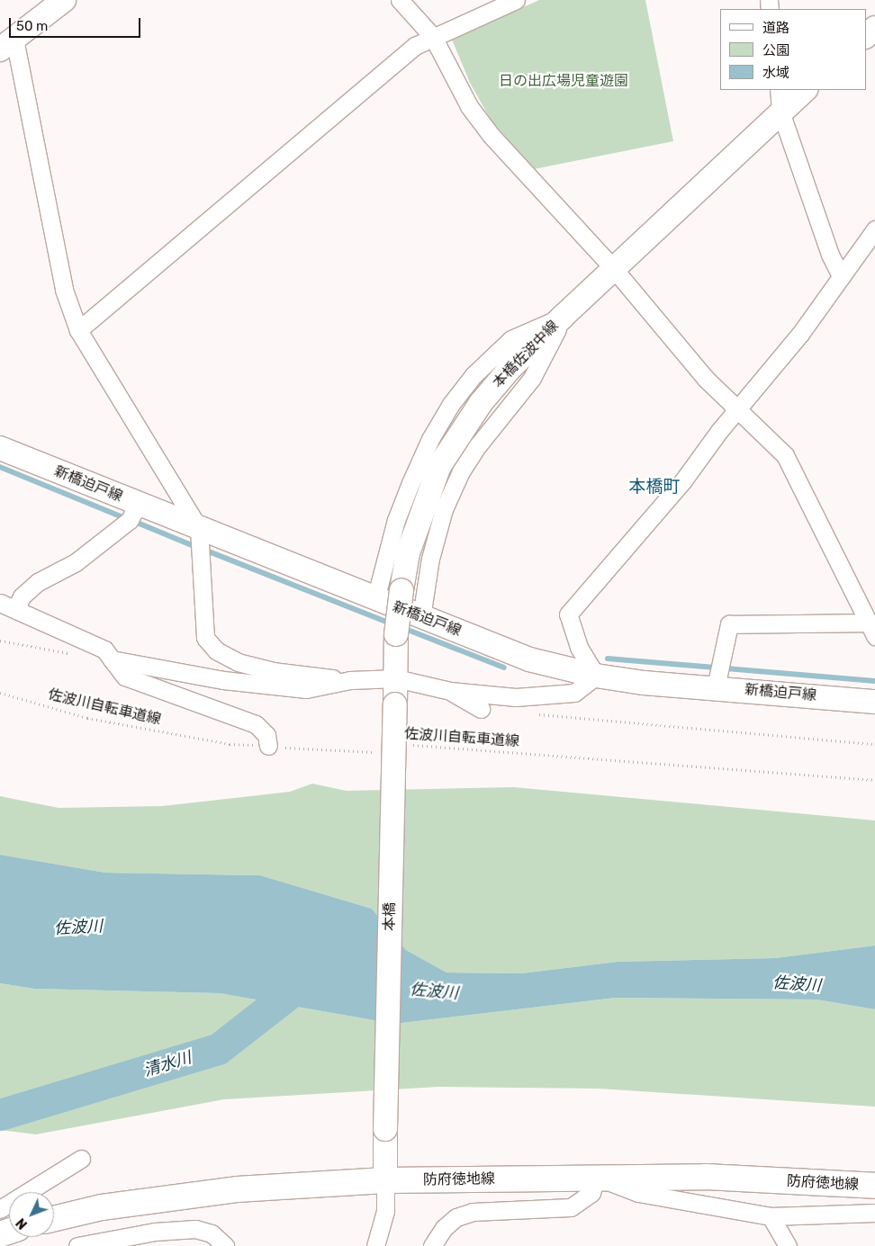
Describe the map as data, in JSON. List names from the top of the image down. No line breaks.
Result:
{"streets":{"main road":["防府徳地線"],"street":["本橋佐波中線","新橋迫戸線","本橋"],"path":["佐波川自転車道線"]},"crossings":[["本橋佐波中線","本橋"],["本橋","防府徳地線"]],"districts":["本橋町"],"water":["佐波川","清水川"],"parks":["日の出広場児童遊園"],"legend":["道路","公園","水域"],"scale_bar":"50 m","north":"bottom left"}
